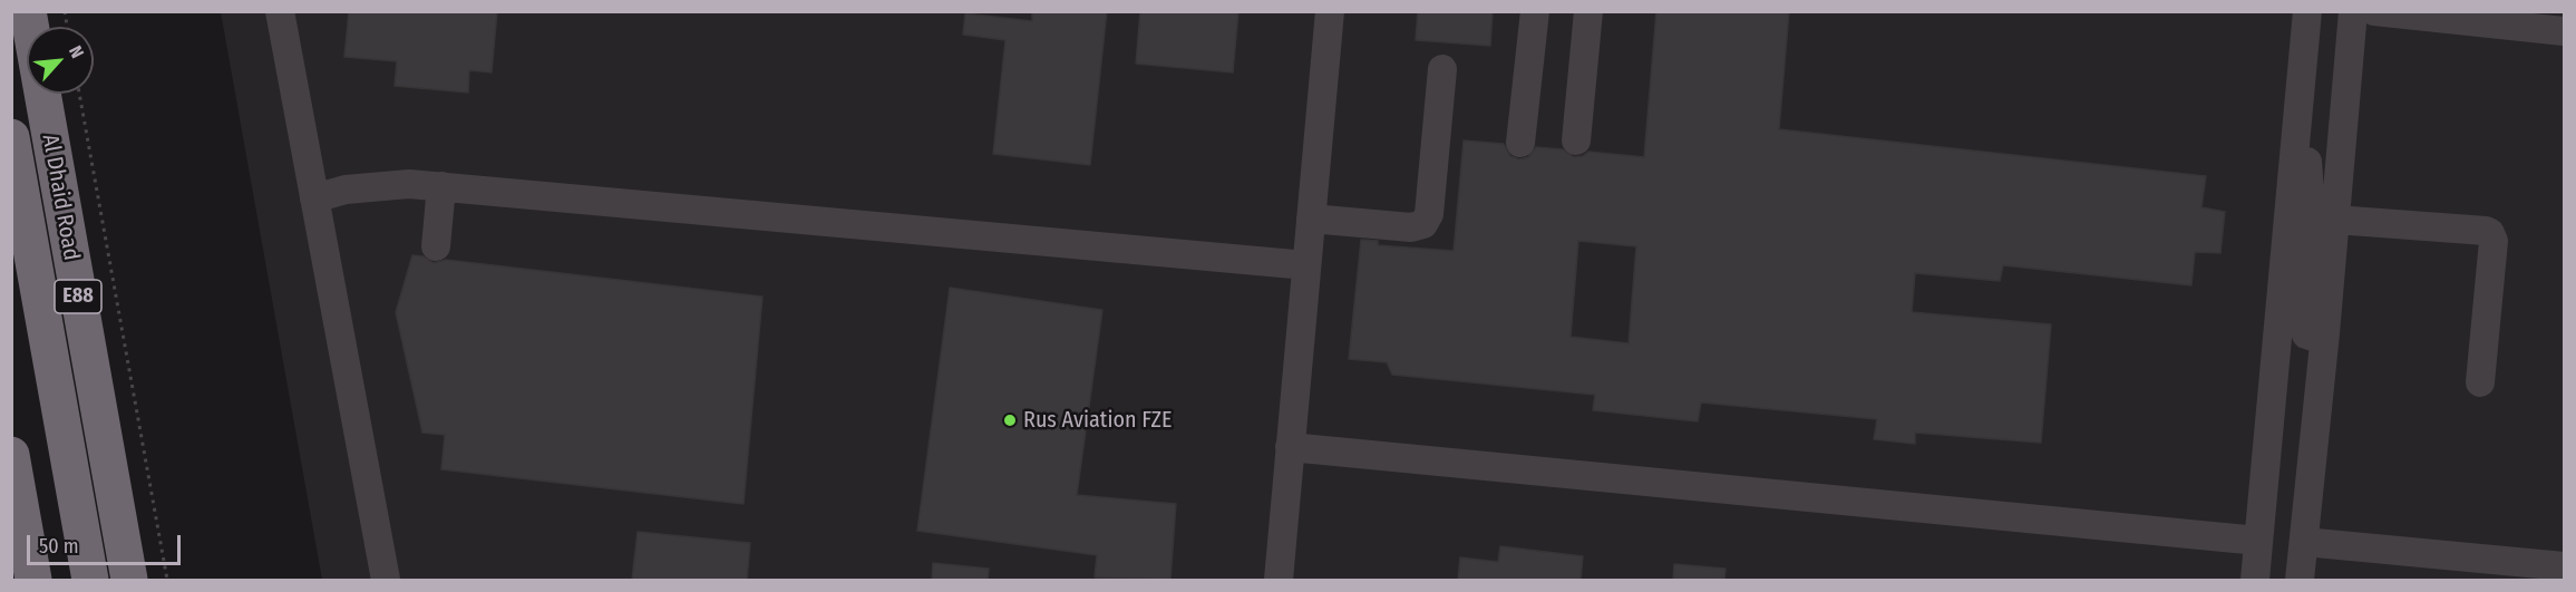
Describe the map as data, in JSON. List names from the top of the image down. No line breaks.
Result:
{"streets":{"highway":["Al Dhaid Road","E88"]},"places":["Rus Aviation FZE"],"scale_bar":"50 m","north":"top right"}
